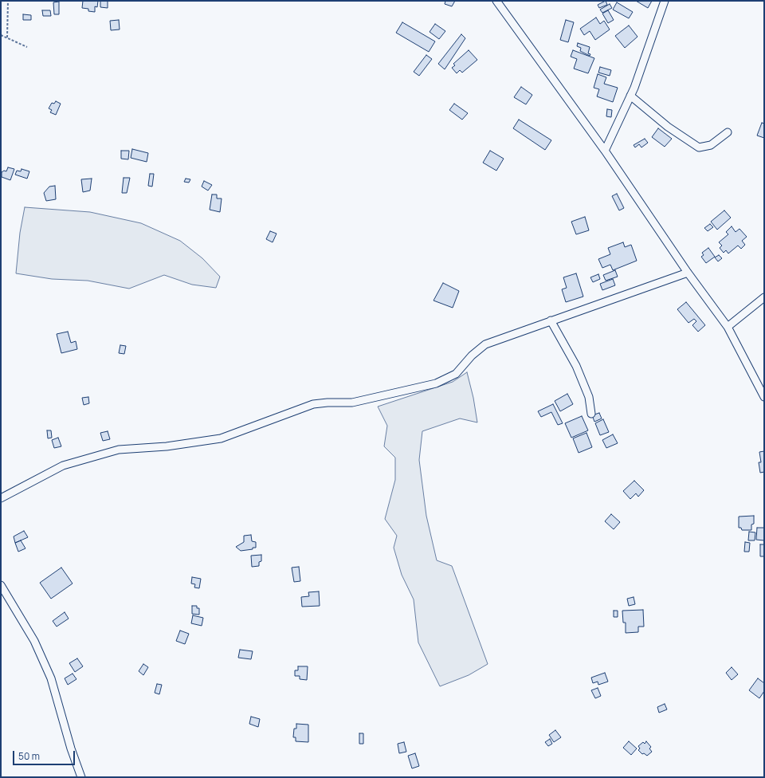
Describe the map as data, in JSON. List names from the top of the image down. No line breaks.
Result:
{"scale_bar":"50 m"}
